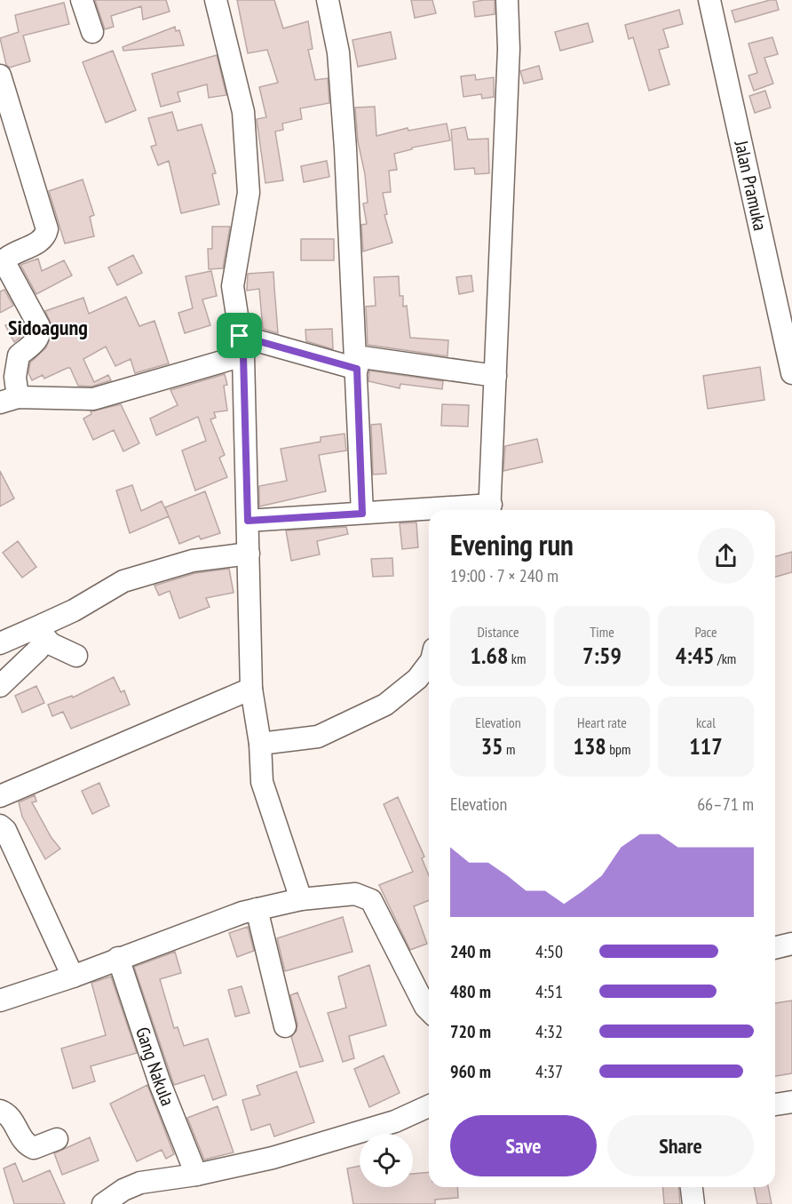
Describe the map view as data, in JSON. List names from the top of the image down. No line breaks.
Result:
{"streets":{"street":["Jalan Pramuka","Gang Nakula"]},"districts":["Sidoagung"],"page":{"heading":["Evening run","19:00 · 7 × 240 m"],"stats":[["Distance","1.68 km"],["Time","7:59"],["Pace","4:45 /km"],["Elevation","35 m"],["Heart rate","138 bpm"],["kcal","117"]],"chart":["Elevation","66–71 m"],"list":[{"name":"240 m","note":"4:50"},{"name":"480 m","note":"4:51"},{"name":"720 m","note":"4:32"},{"name":"960 m","note":"4:37"}],"buttons":["Save","Share"]}}
